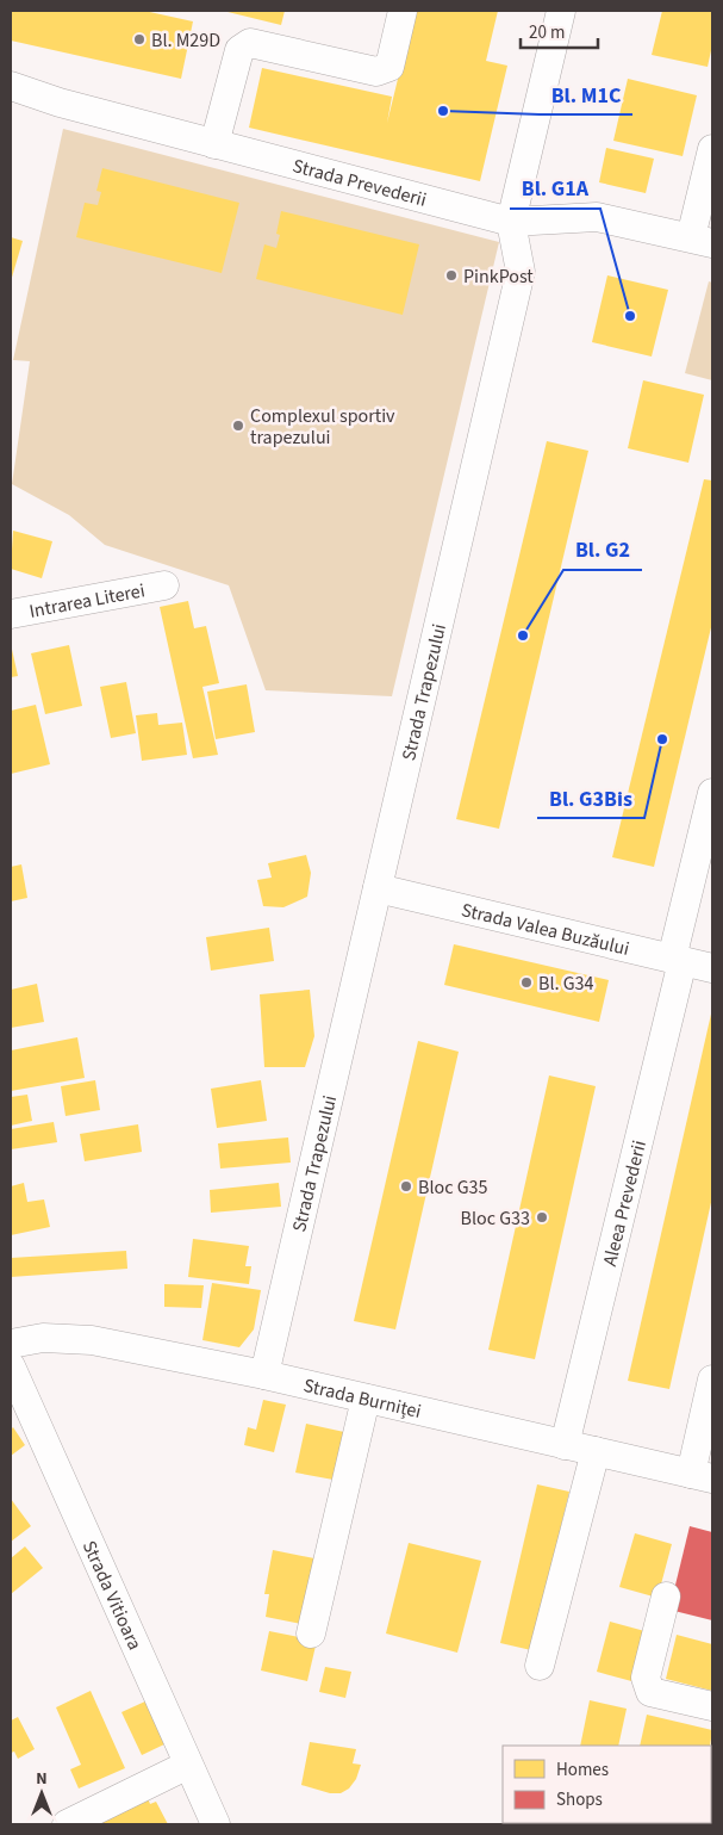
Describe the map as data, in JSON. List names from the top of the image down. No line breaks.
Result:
{"streets":{"street":["Strada Prevederii","Intrarea Literei","Strada Trapezului","Strada Valea Buzăului","Aleea Prevederii","Strada Burniței","Strada Vitioara"]},"crossings":[["Strada Prevederii","Strada Trapezului"],["Strada Trapezului","Strada Valea Buzăului"],["Strada Trapezului","Strada Burniței"],["Strada Valea Buzăului","Aleea Prevederii"],["Aleea Prevederii","Strada Burniței"]],"places":["Bl. M29D","Bl. M1C","PinkPost","Bl. G1A","Complexul sportiv trapezului","Bl. G2","Bl. G3Bis","Bl. G34","Bloc G35","Bloc G33"],"legend":["Homes","Shops"],"scale_bar":"20 m","north":"top"}
